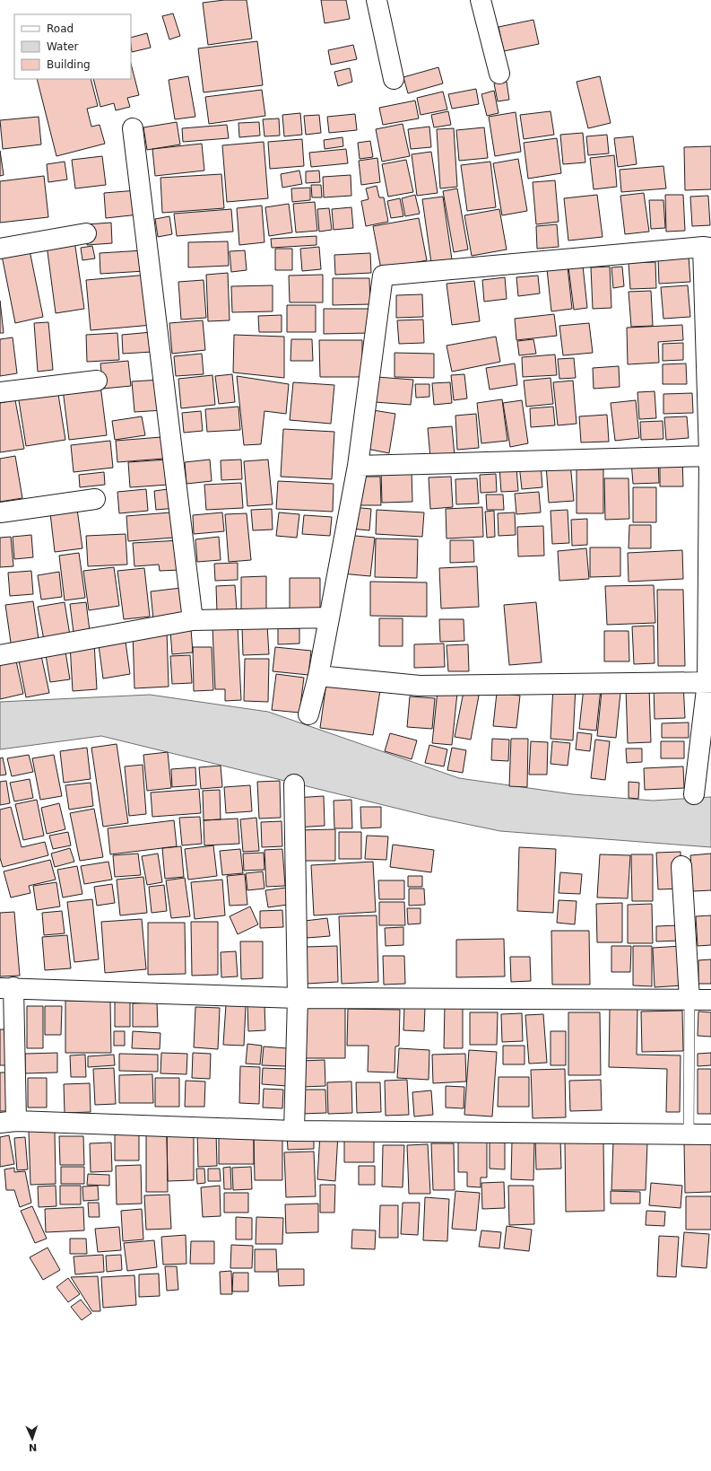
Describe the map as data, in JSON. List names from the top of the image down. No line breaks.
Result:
{"legend":["Road","Water","Building"],"north":"bottom"}
